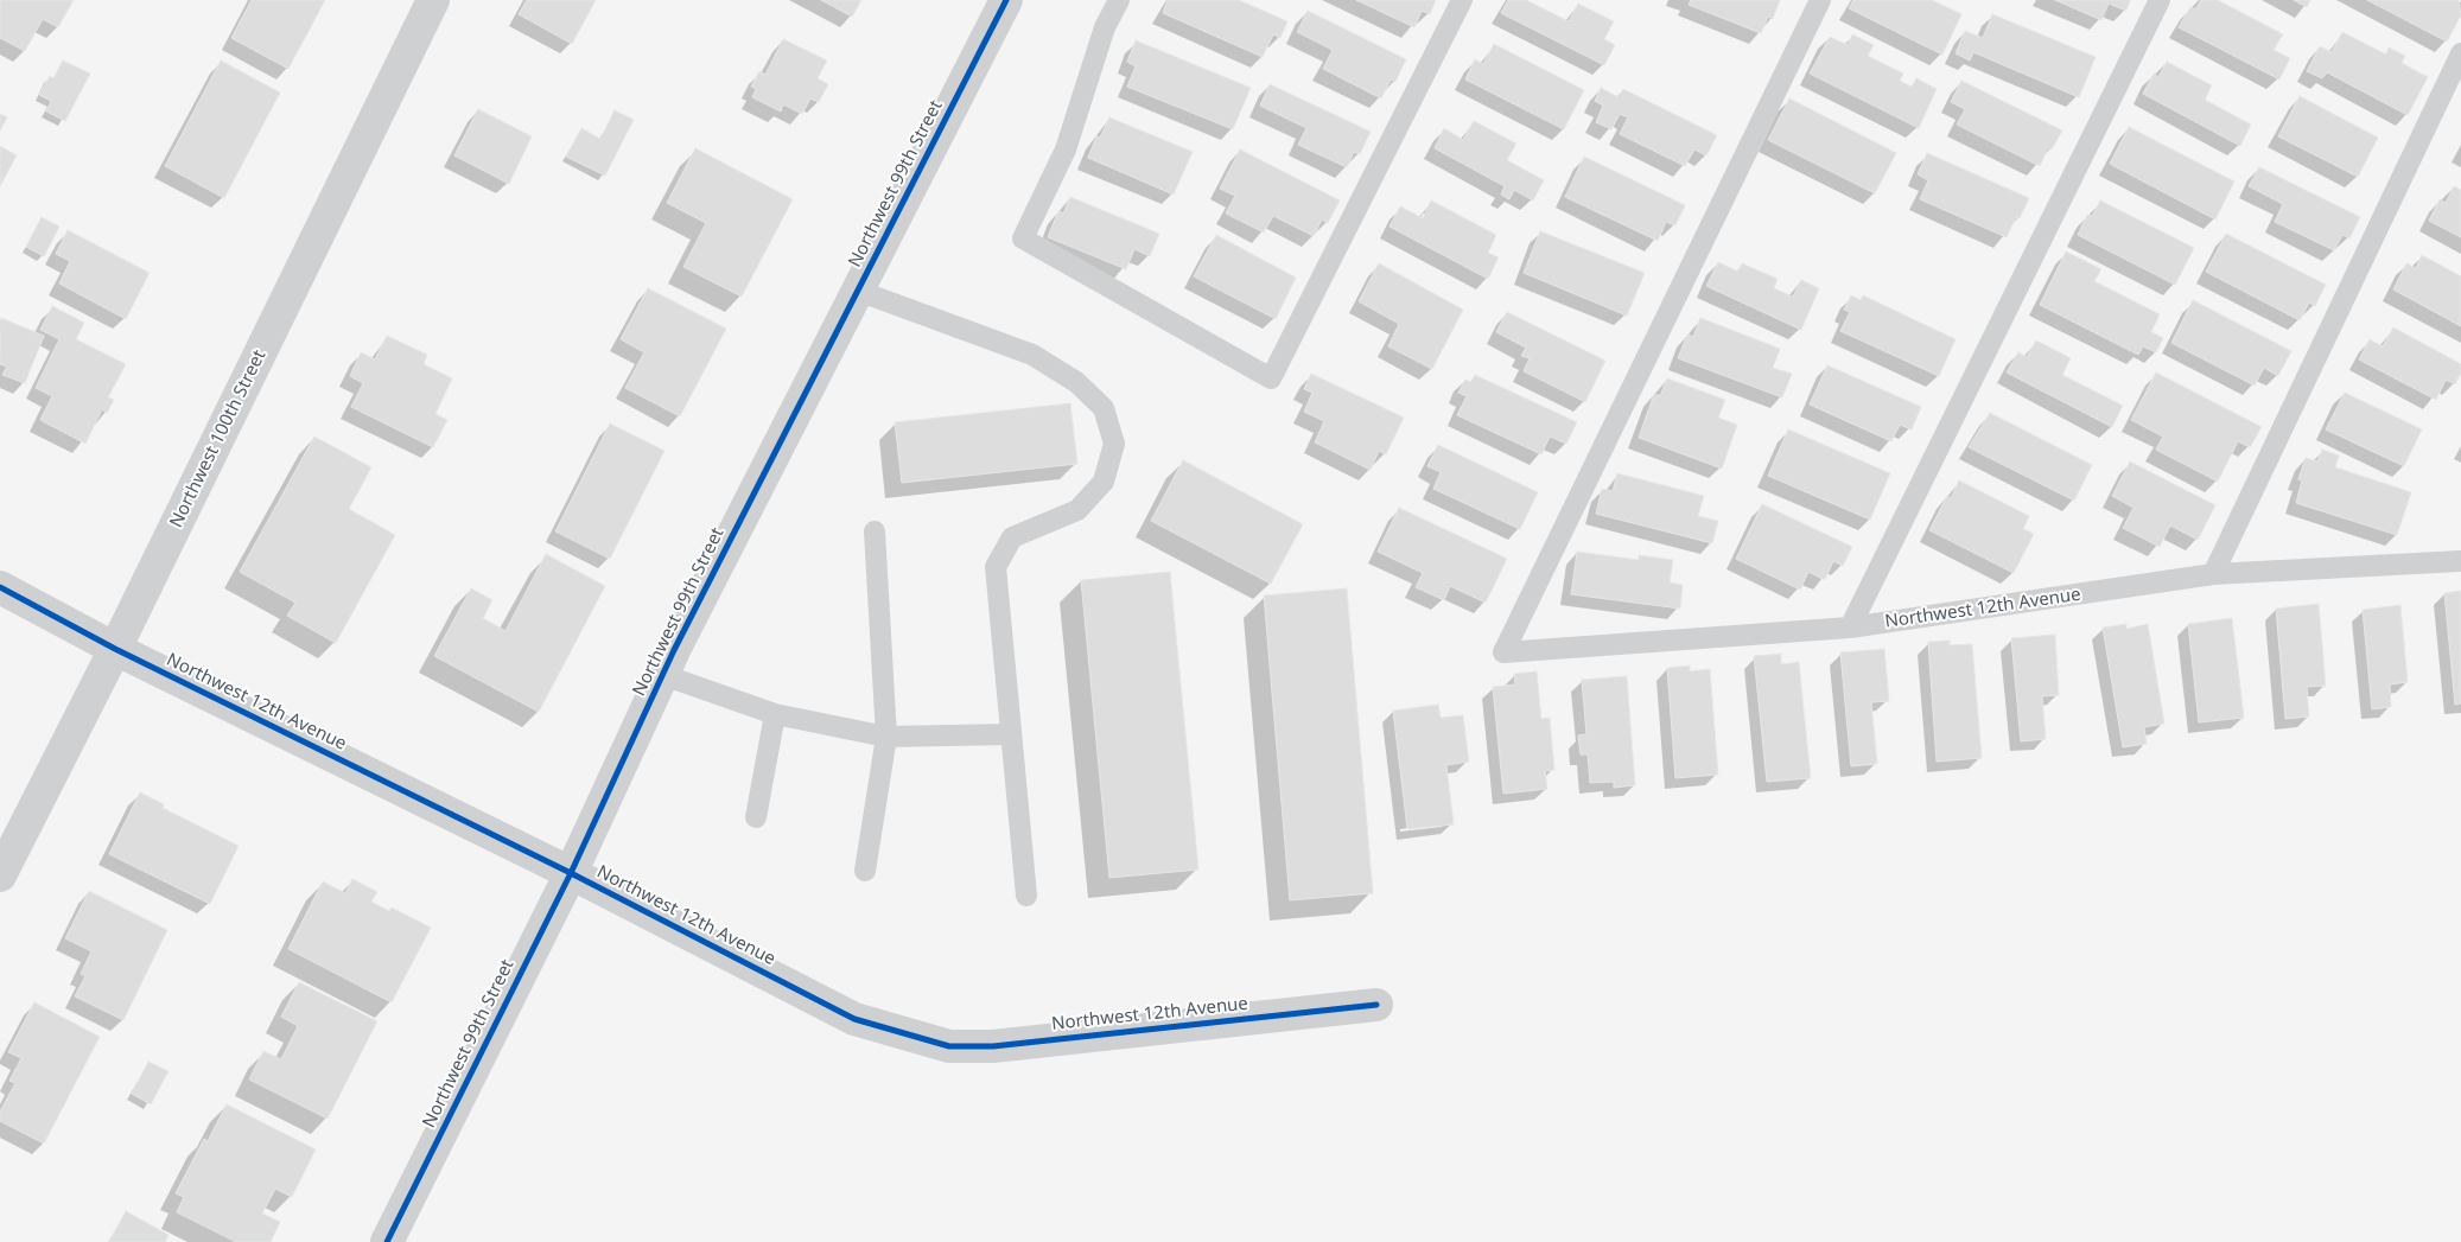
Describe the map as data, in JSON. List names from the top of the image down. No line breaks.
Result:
{"streets":{"street":["Northwest 99th Street","Northwest 100th Street","Northwest 12th Avenue"]},"crossings":[["Northwest 99th Street","Northwest 12th Avenue"],["Northwest 100th Street","Northwest 12th Avenue"]]}
